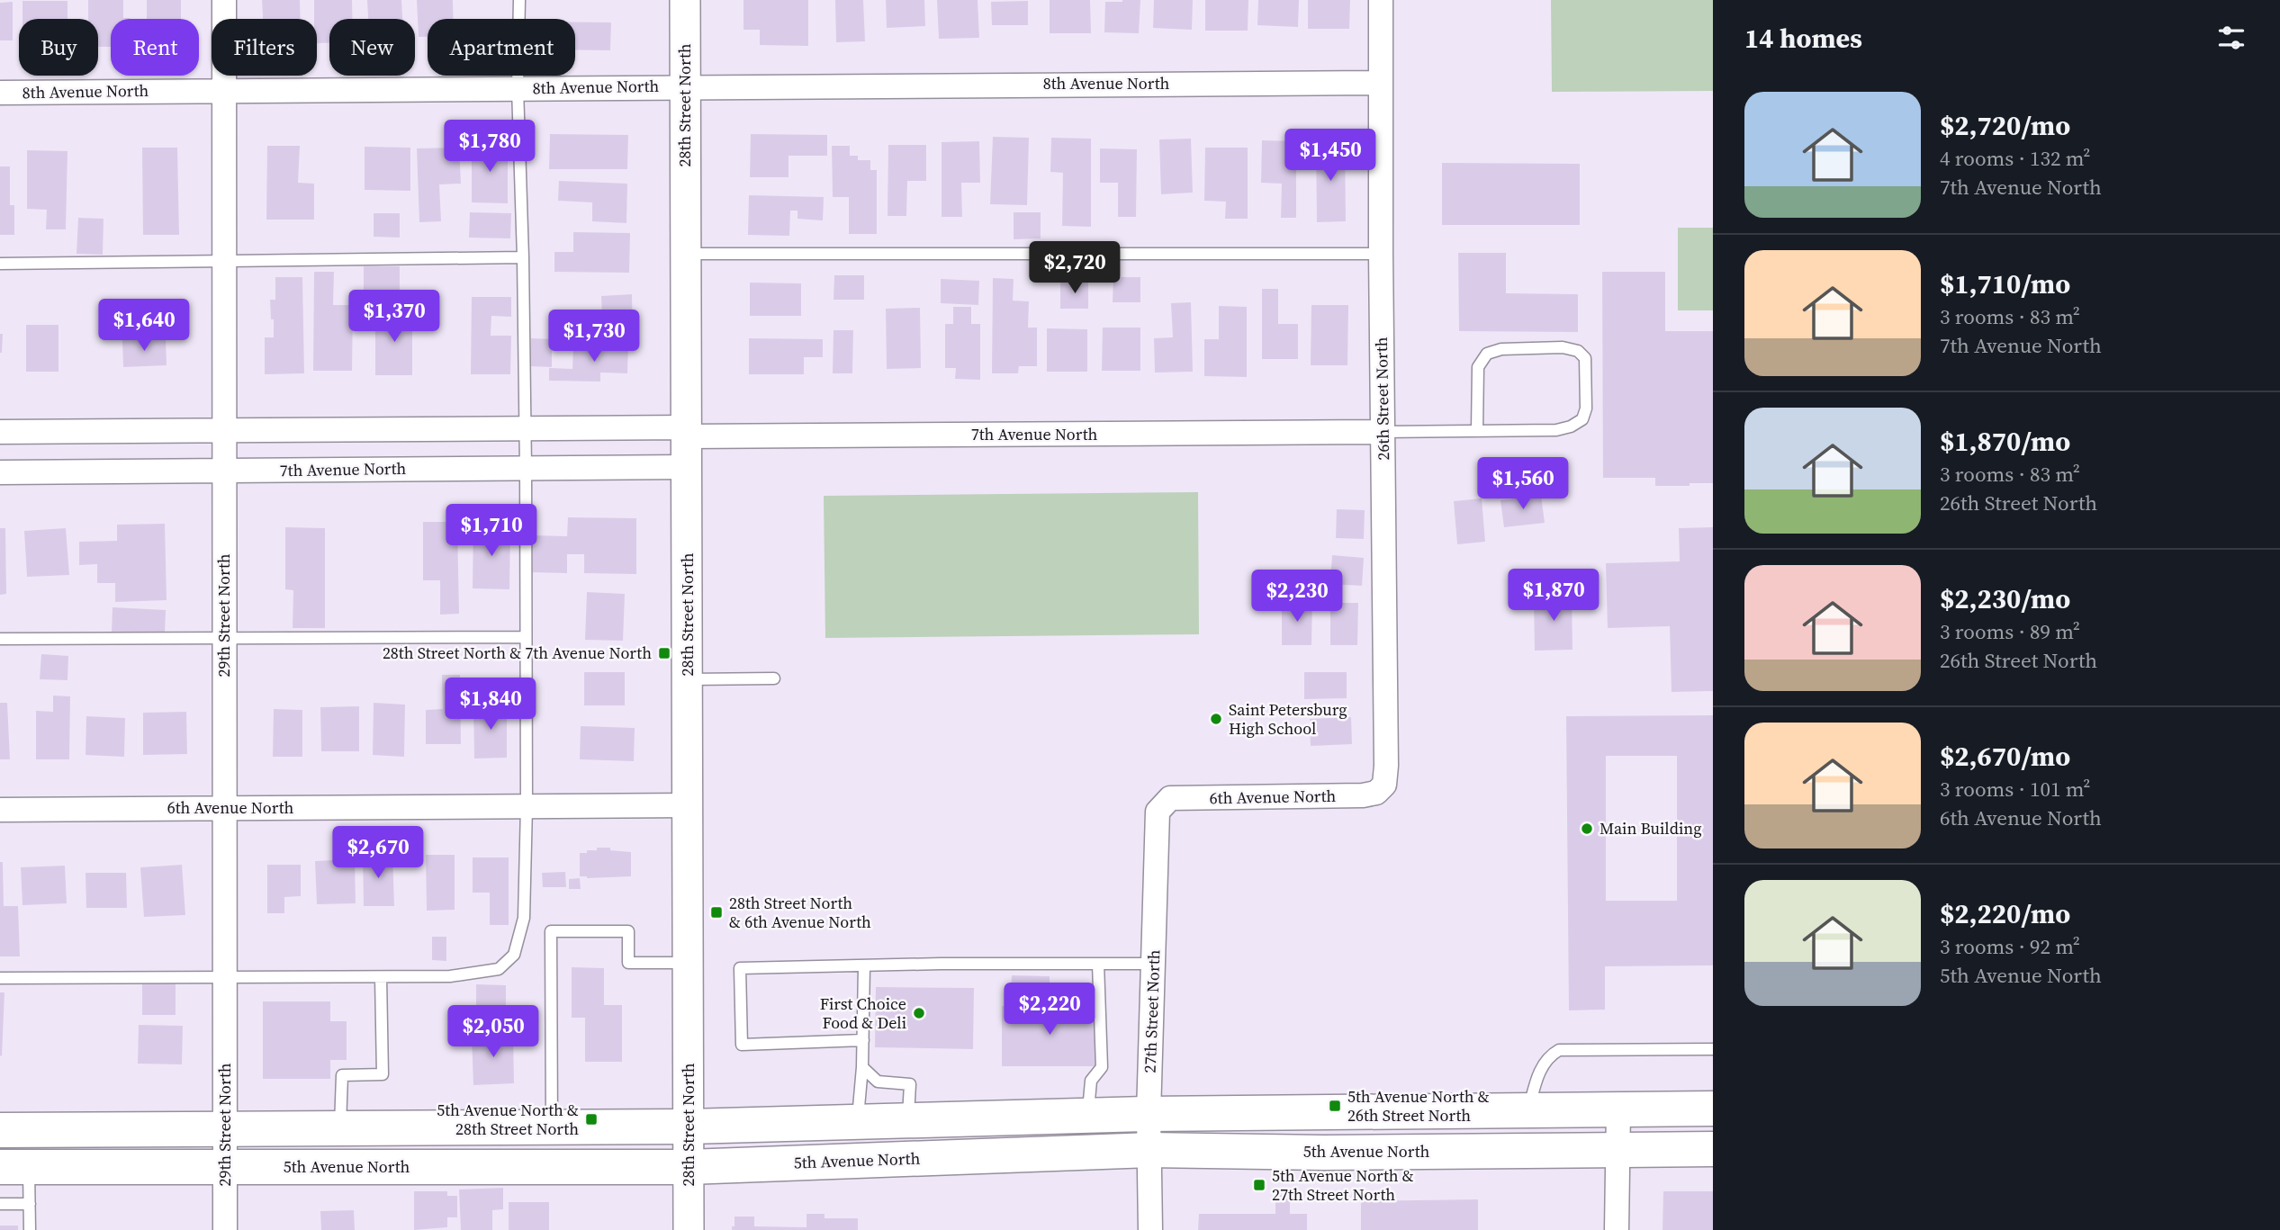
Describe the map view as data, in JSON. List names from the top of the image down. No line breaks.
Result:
{"streets":{"main road":["5th Avenue North"],"street":["8th Avenue North","28th Street North","26th Street North","7th Avenue North","29th Street North","6th Avenue North","27th Street North"]},"crossings":[["8th Avenue North","28th Street North"],["8th Avenue North","26th Street North"],["8th Avenue North","29th Street North"],["28th Street North","7th Avenue North"],["28th Street North","6th Avenue North"],["28th Street North","5th Avenue North"],["26th Street North","7th Avenue North"],["26th Street North","6th Avenue North"],["7th Avenue North","29th Street North"],["29th Street North","6th Avenue North"],["29th Street North","5th Avenue North"],["6th Avenue North","27th Street North"],["27th Street North","5th Avenue North"]],"places":{"transit":["28th Street North & 7th Avenue North","28th Street North & 6th Avenue North","5th Avenue North & 26th Street North","5th Avenue North & 28th Street North","5th Avenue North & 27th Street North"],"other":["Saint Petersburg High School","Main Building","First Choice Food & Deli"]},"page":{"heading":"14 homes","chip":["Buy","Rent","Filters","New","Apartment"],"list":[{"name":"$2,720/mo","note":"4 rooms · 132 m² · 7th Avenue North"},{"name":"$1,710/mo","note":"3 rooms · 83 m² · 7th Avenue North"},{"name":"$1,870/mo","note":"3 rooms · 83 m² · 26th Street North"},{"name":"$2,230/mo","note":"3 rooms · 89 m² · 26th Street North"},{"name":"$2,670/mo","note":"3 rooms · 101 m² · 6th Avenue North"},{"name":"$2,220/mo","note":"3 rooms · 92 m² · 5th Avenue North"}],"price":["$1,780","$1,450","$2,720","$1,370","$1,640","$1,730","$1,560","$1,710","$1,870","$2,230","$1,840","$2,670","$2,220","$2,050"]}}
